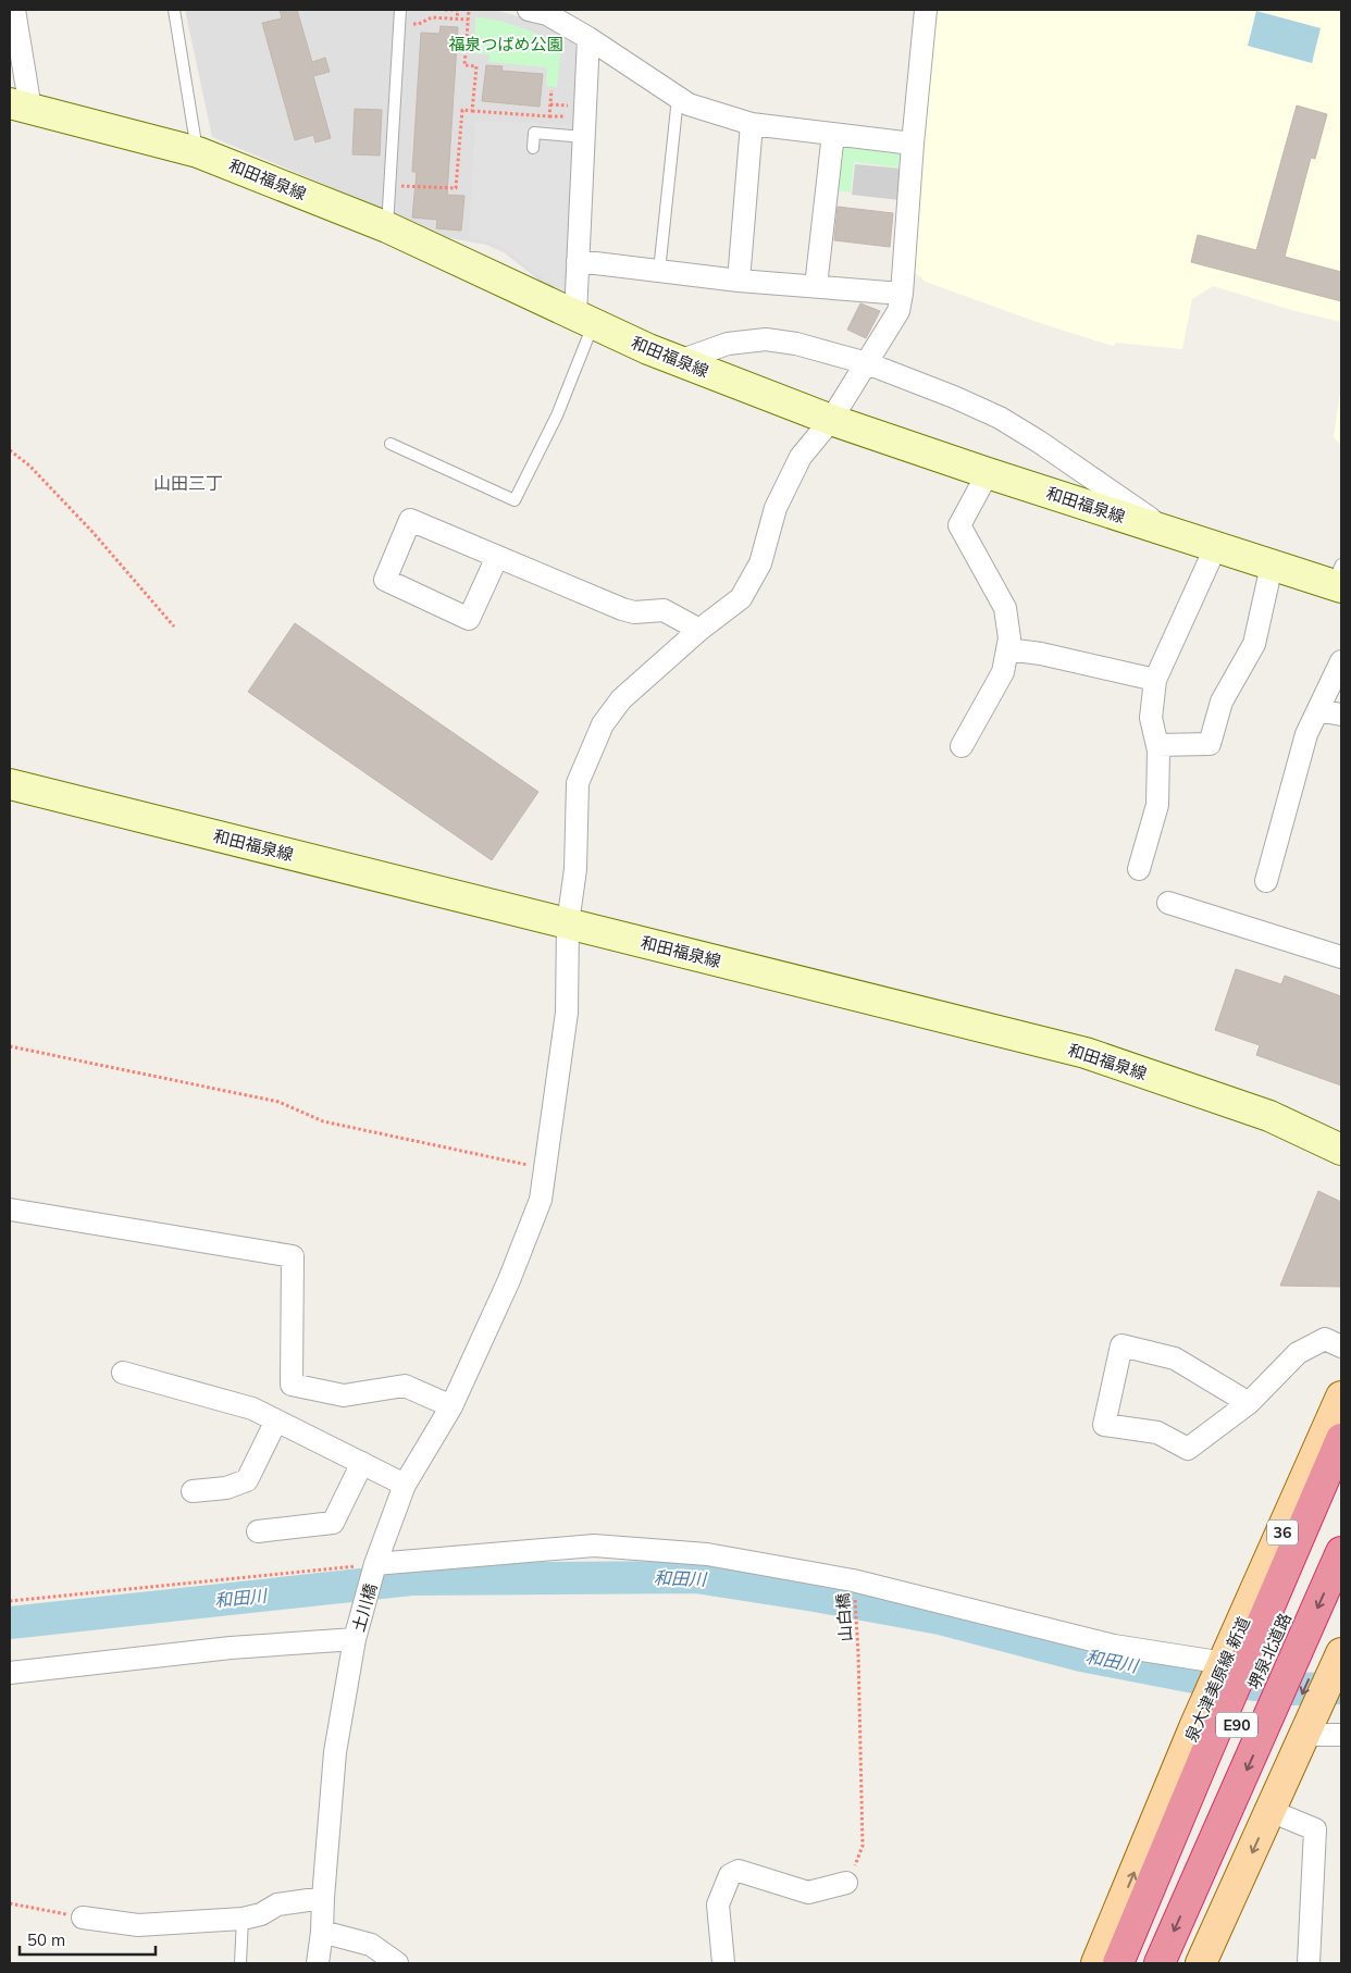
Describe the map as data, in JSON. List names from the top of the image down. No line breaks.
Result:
{"streets":{"highway":["堺泉北道路","E90"],"main road":["和田福泉線","36","泉大津美原線 新道"],"street":["土川橋"],"path":["山白橋"]},"crossings":[["和田福泉線","土川橋"]],"districts":["山田三丁"],"water":["和田川"],"parks":["福泉つばめ公園"],"scale_bar":"50 m"}
